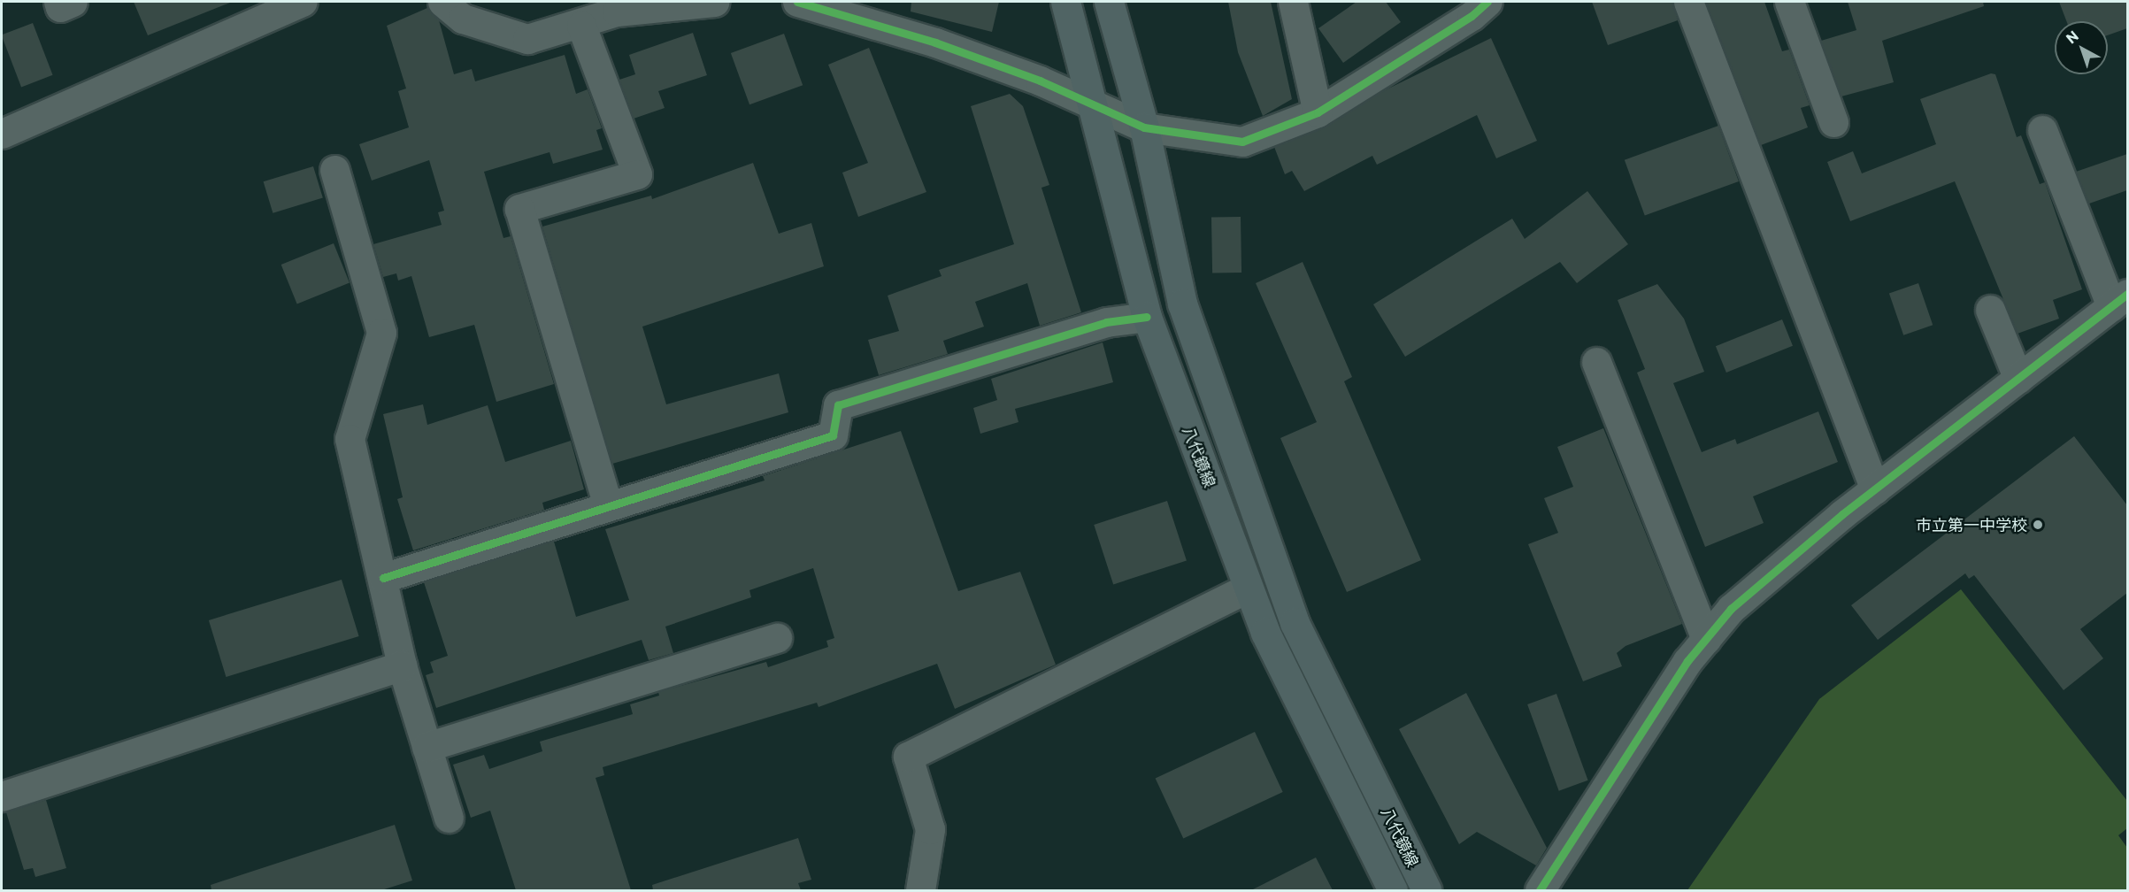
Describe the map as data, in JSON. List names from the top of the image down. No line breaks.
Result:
{"streets":{"main road":["八代鏡線"]},"places":["市立第一中学校"],"north":"top left"}
